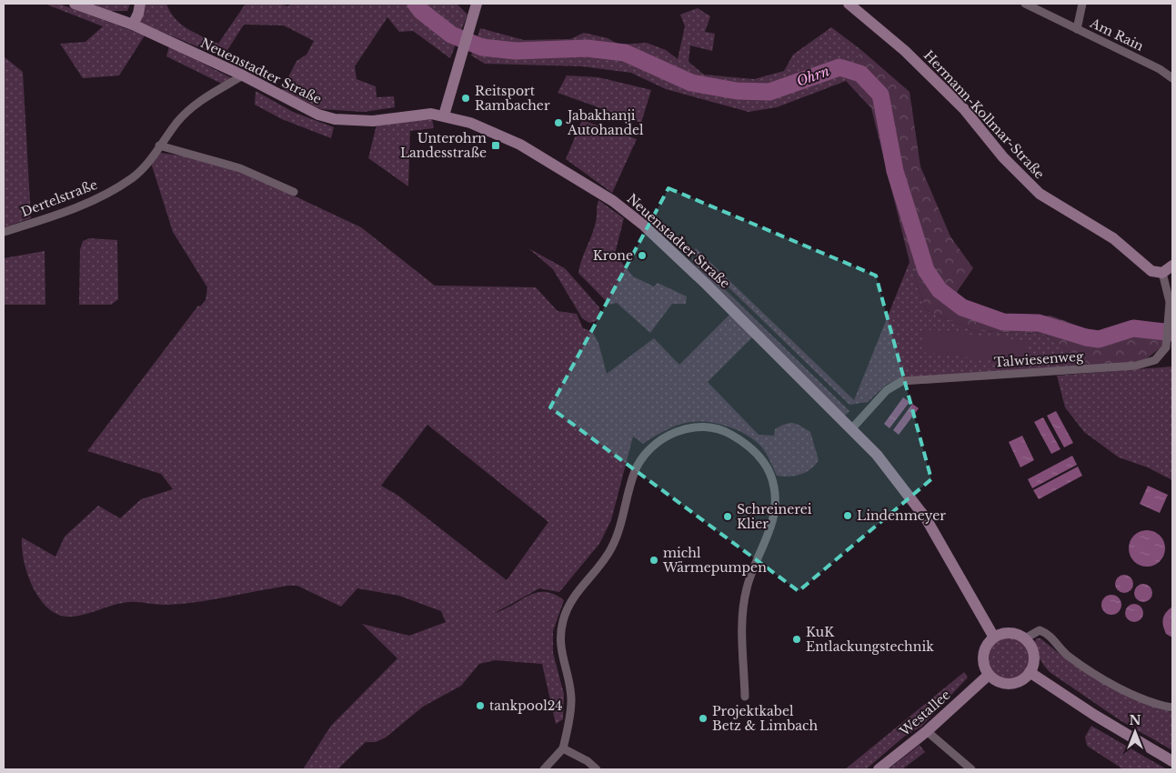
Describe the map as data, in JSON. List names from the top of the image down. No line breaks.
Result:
{"streets":{"main road":["Neuenstadter Straße","Hermann-Kollmar-Straße","Westallee"],"street":["Am Rain","Dertelstraße","Talwiesenweg"]},"crossings":[["Neuenstadter Straße","Dertelstraße"],["Neuenstadter Straße","Talwiesenweg"],["Neuenstadter Straße","Westallee"],["Hermann-Kollmar-Straße","Talwiesenweg"]],"water":["Ohrn"],"places":{"other":["Reitsport Rambacher","Jabakhanji Autohandel","Krone","Lindenmeyer","Schreinerei Klier","michl Wärmepumpen","KuK Entlackungstechnik","tankpool24","Projektkabel Betz & Limbach"],"transit":["Unterohrn Landesstraße"]},"north":"top"}
